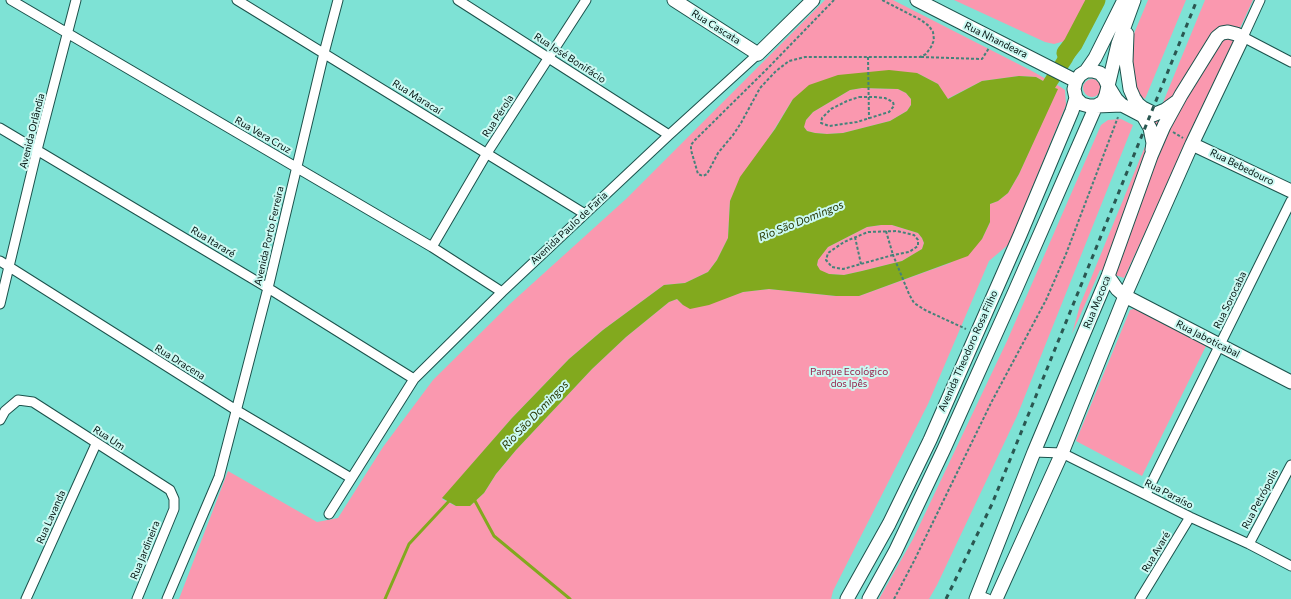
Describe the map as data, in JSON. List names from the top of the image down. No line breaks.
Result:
{"streets":{"main road":["Rua Cascata","Rua Nhandeara","Rua Bebedouro","Avenida Paulo de Faria","Rua Mococa","Rua Jaboticabal","Avenida Theodoro Rosa Filho"],"street":["Rua José Bonifácio","Rua Maracaí","Rua Pérola","Avenida Orlândia","Rua Vera Cruz","Avenida Porto Ferreira","Rua Itararé","Rua Sorocaba","Rua Dracena","Rua Um","Rua Paraíso","Rua Petrópolis","Rua Lavanda","Rua Jardineira","Rua Avaré"]},"crossings":[["Rua Cascata","Avenida Paulo de Faria"],["Rua Nhandeara","Avenida Theodoro Rosa Filho"],["Rua José Bonifácio","Rua Pérola"],["Rua José Bonifácio","Avenida Paulo de Faria"],["Rua Maracaí","Rua Pérola"],["Rua Maracaí","Avenida Paulo de Faria"],["Rua Maracaí","Avenida Porto Ferreira"],["Rua Pérola","Rua Vera Cruz"],["Avenida Orlândia","Rua Vera Cruz"],["Avenida Orlândia","Rua Itararé"],["Avenida Orlândia","Rua Dracena"],["Rua Vera Cruz","Avenida Paulo de Faria"],["Rua Vera Cruz","Avenida Porto Ferreira"],["Avenida Paulo de Faria","Rua Itararé"],["Avenida Paulo de Faria","Rua Dracena"],["Avenida Porto Ferreira","Rua Itararé"],["Avenida Porto Ferreira","Rua Dracena"],["Rua Sorocaba","Rua Jaboticabal"],["Rua Sorocaba","Rua Paraíso"],["Rua Mococa","Rua Paraíso"],["Rua Um","Rua Lavanda"],["Rua Um","Rua Jardineira"],["Rua Paraíso","Rua Petrópolis"],["Rua Paraíso","Rua Avaré"]],"water":["Rio São Domingos"],"parks":["Parque Ecológico dos Ipês"]}
